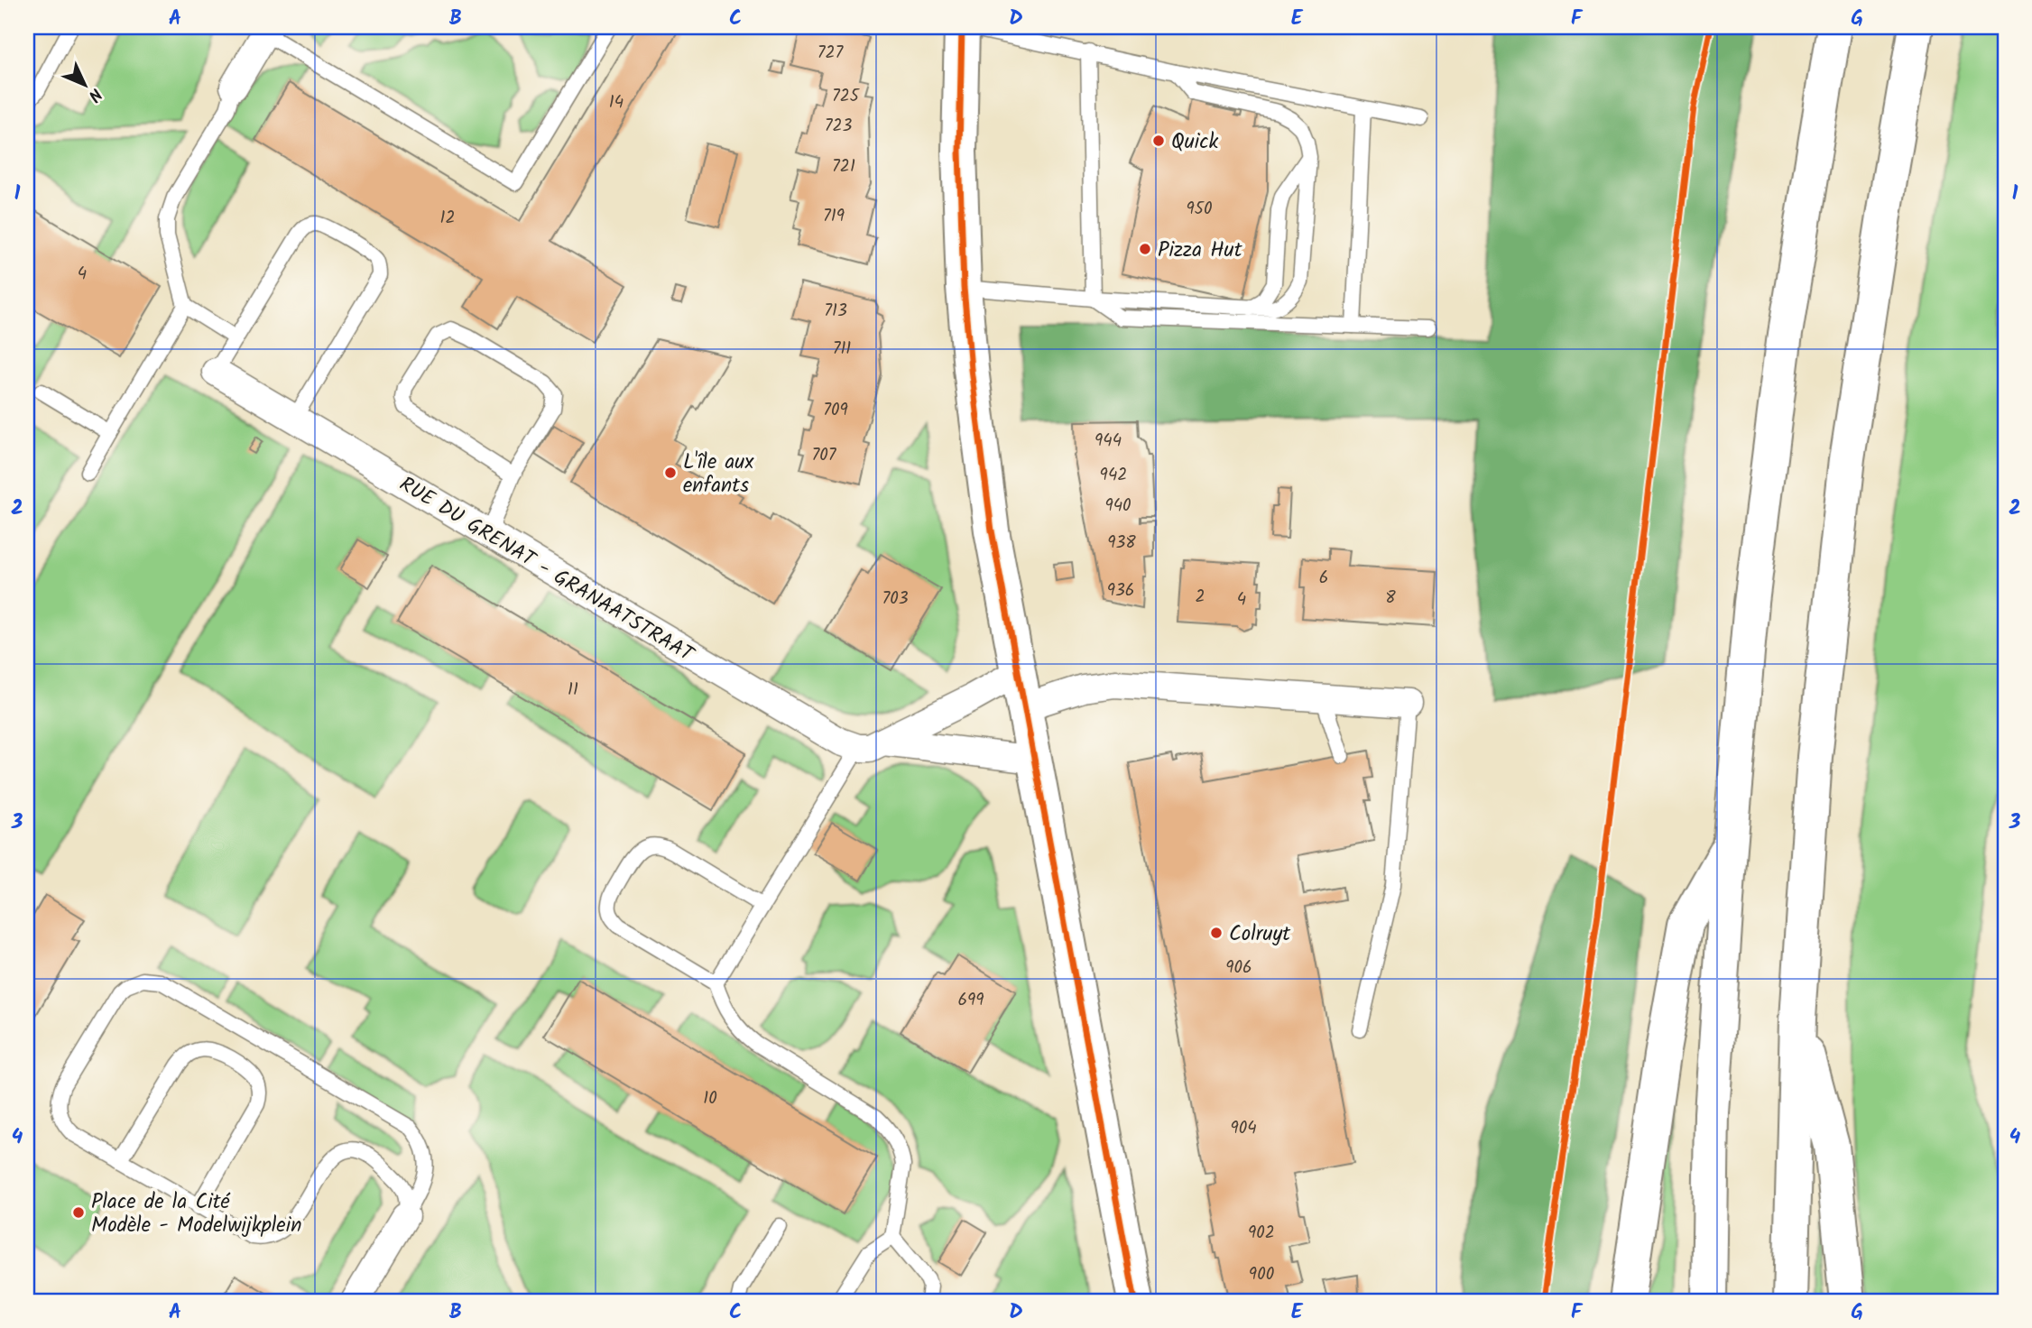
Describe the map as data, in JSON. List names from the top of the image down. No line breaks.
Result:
{"streets":{"street":["RUE DU GRENAT - GRANAATSTRAAT"]},"places":["Quick","Pizza Hut","L'île aux enfants","Colruyt","Place de la Cité Modèle - Modelwijkplein"],"house_numbers":["727","725","14","723","721","950","719","12","4","713","711","709","944","707","942","940","938","6","936","2","8","703","4","11","906","699","10","904","902","900"],"north":"bottom right","grid":{"columns":["A","B","C","D","E","F","G"],"rows":["1","2","3","4"]}}
